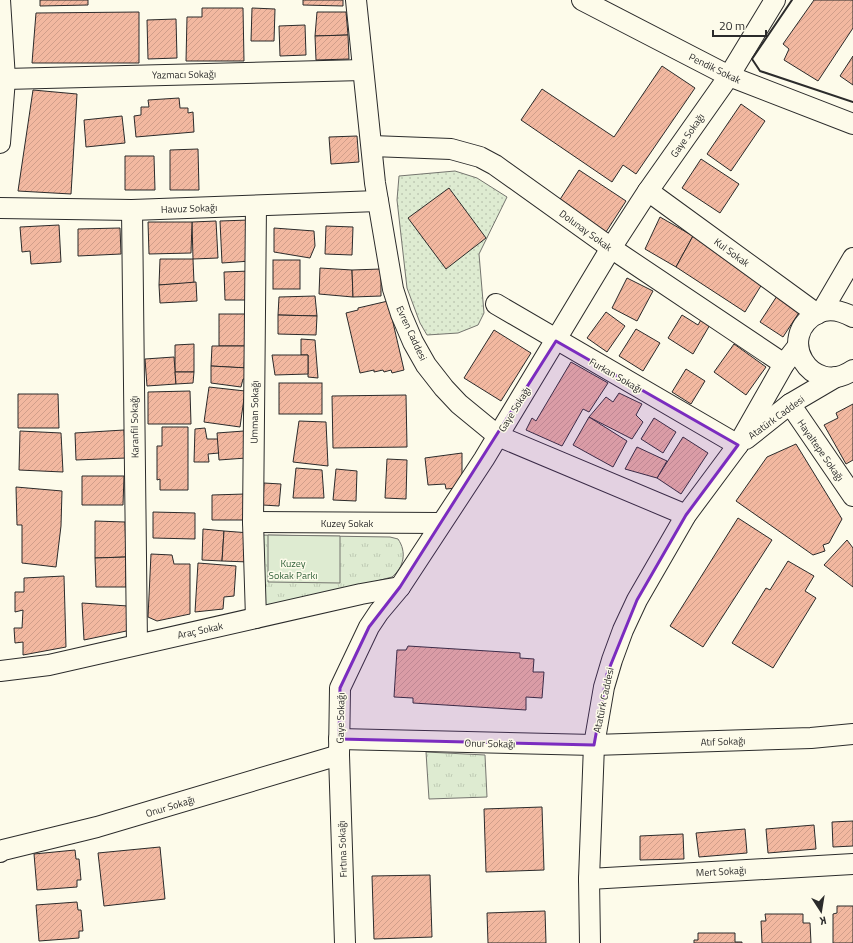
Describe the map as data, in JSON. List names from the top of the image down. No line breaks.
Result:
{"streets":{"street":["Pendik Sokak","Yazmacı Sokağı","Gaye Sokağı","Havuz Sokağı","Dolunay Sokak","Kul Sokak","Evren Caddesi","Furkan Sokağı","Umman Sokağı","Atatürk Caddesi","Karanfil Sokağı","Hayaltepe Sokağı","Kuzey Sokak","Araç Sokak","Atıf Sokağı","Onur Sokağı","Fırtına Sokağı","Mert Sokağı"]},"crossings":[["Pendik Sokak","Gaye Sokağı"],["Yazmacı Sokağı","Evren Caddesi"],["Gaye Sokağı","Dolunay Sokak"],["Gaye Sokağı","Kul Sokak"],["Gaye Sokağı","Evren Caddesi"],["Gaye Sokağı","Furkan Sokağı"],["Gaye Sokağı","Kuzey Sokak"],["Gaye Sokağı","Araç Sokak"],["Gaye Sokağı","Onur Sokağı"],["Gaye Sokağı","Fırtına Sokağı"],["Havuz Sokağı","Evren Caddesi"],["Havuz Sokağı","Umman Sokağı"],["Havuz Sokağı","Karanfil Sokağı"],["Dolunay Sokak","Evren Caddesi"],["Dolunay Sokak","Atatürk Caddesi"],["Evren Caddesi","Atatürk Caddesi"],["Furkan Sokağı","Atatürk Caddesi"],["Umman Sokağı","Kuzey Sokak"],["Umman Sokağı","Araç Sokak"],["Atatürk Caddesi","Hayaltepe Sokağı"],["Atatürk Caddesi","Atıf Sokağı"],["Atatürk Caddesi","Onur Sokağı"],["Atatürk Caddesi","Mert Sokağı"],["Karanfil Sokağı","Araç Sokak"],["Atıf Sokağı","Onur Sokağı"],["Onur Sokağı","Fırtına Sokağı"]],"parks":["Kuzey Sokak Parkı"],"scale_bar":"20 m","north":"bottom"}
